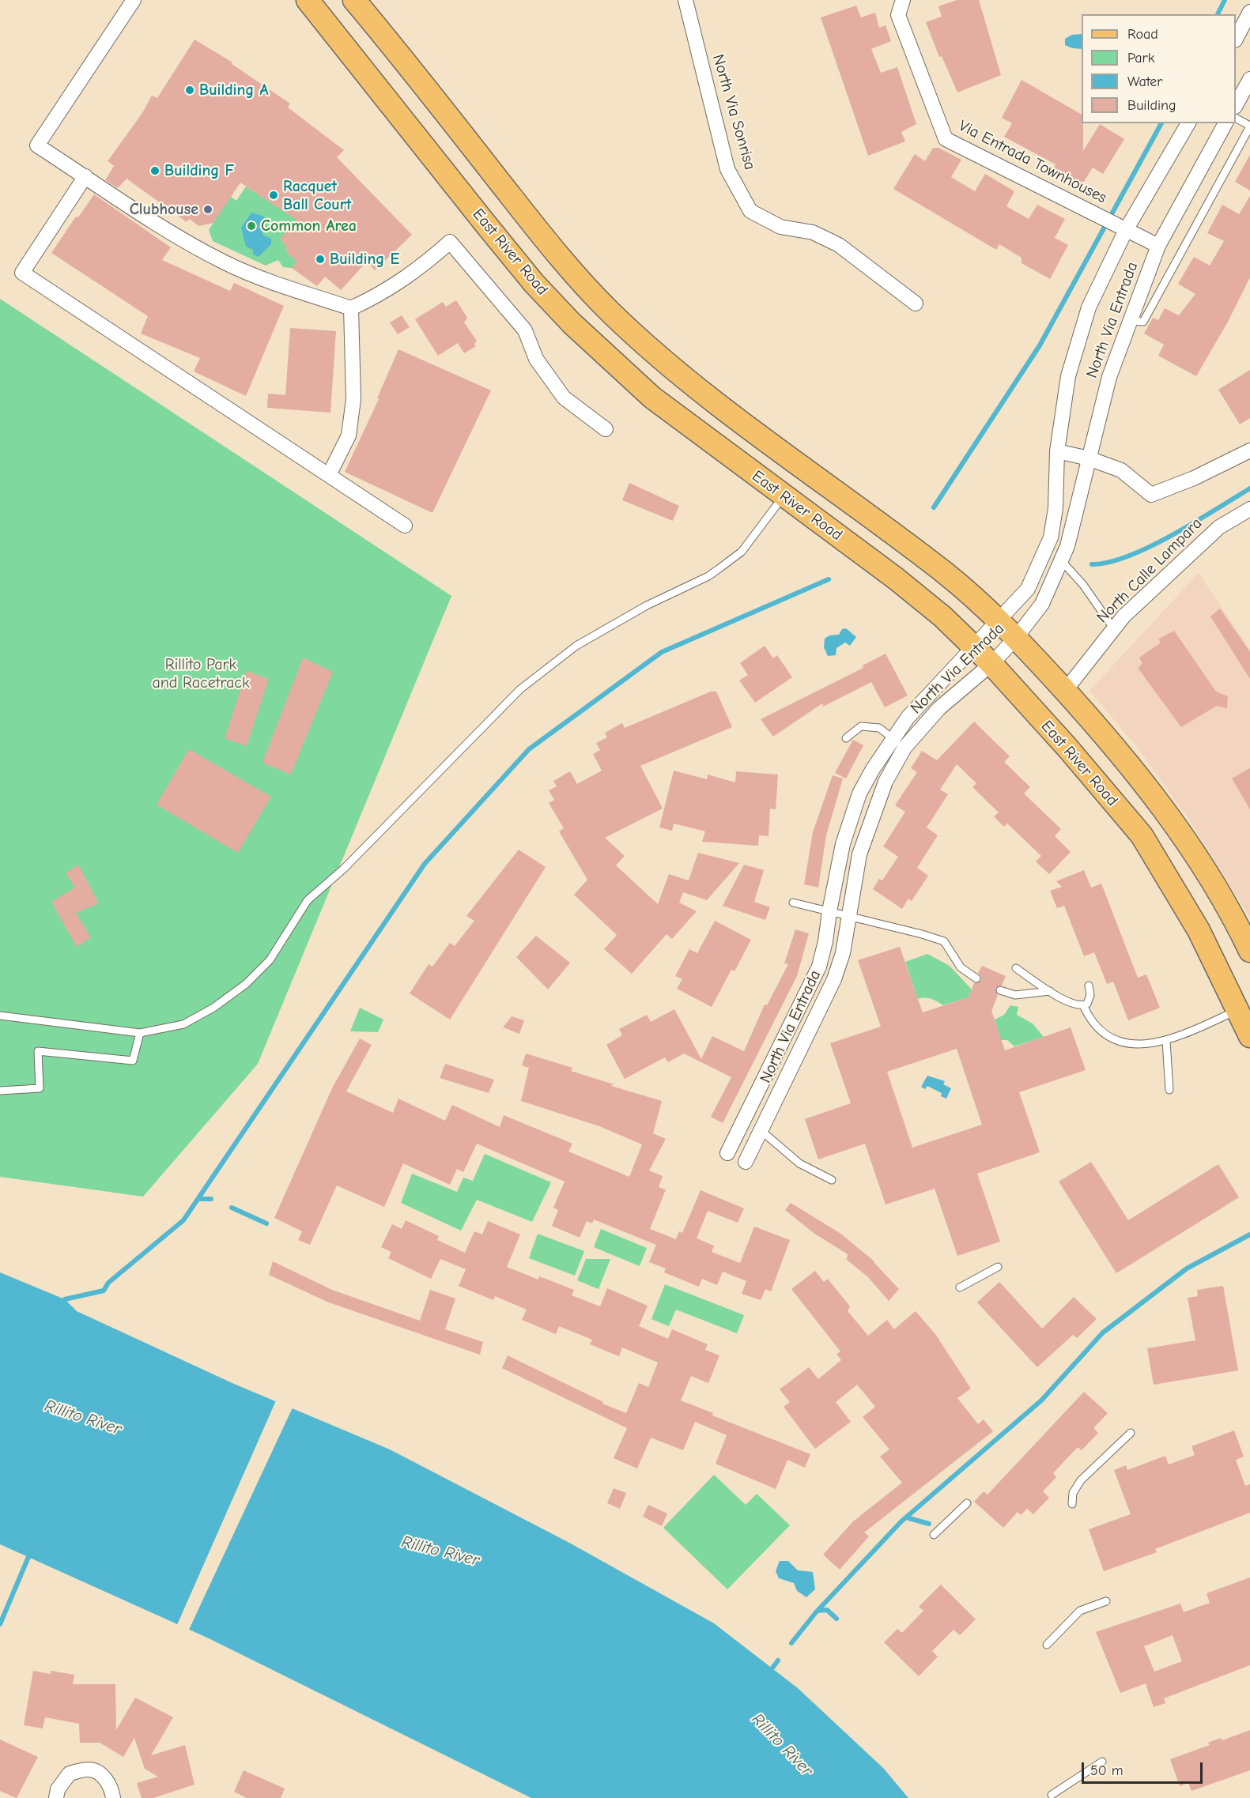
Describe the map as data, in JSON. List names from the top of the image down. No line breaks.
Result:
{"streets":{"main road":["East River Road"],"street":["North Via Sonrisa","Via Entrada Townhouses","North Via Entrada","North Calle Lampara"]},"crossings":[["Via Entrada Townhouses","North Via Entrada"],["East River Road","North Via Entrada"]],"water":["Rillito River"],"parks":["Rillito Park and Racetrack"],"places":["Building A","Building F","Racquet Ball Court","Clubhouse","Common Area","Building E"],"legend":["Road","Park","Water","Building"],"scale_bar":"50 m"}
